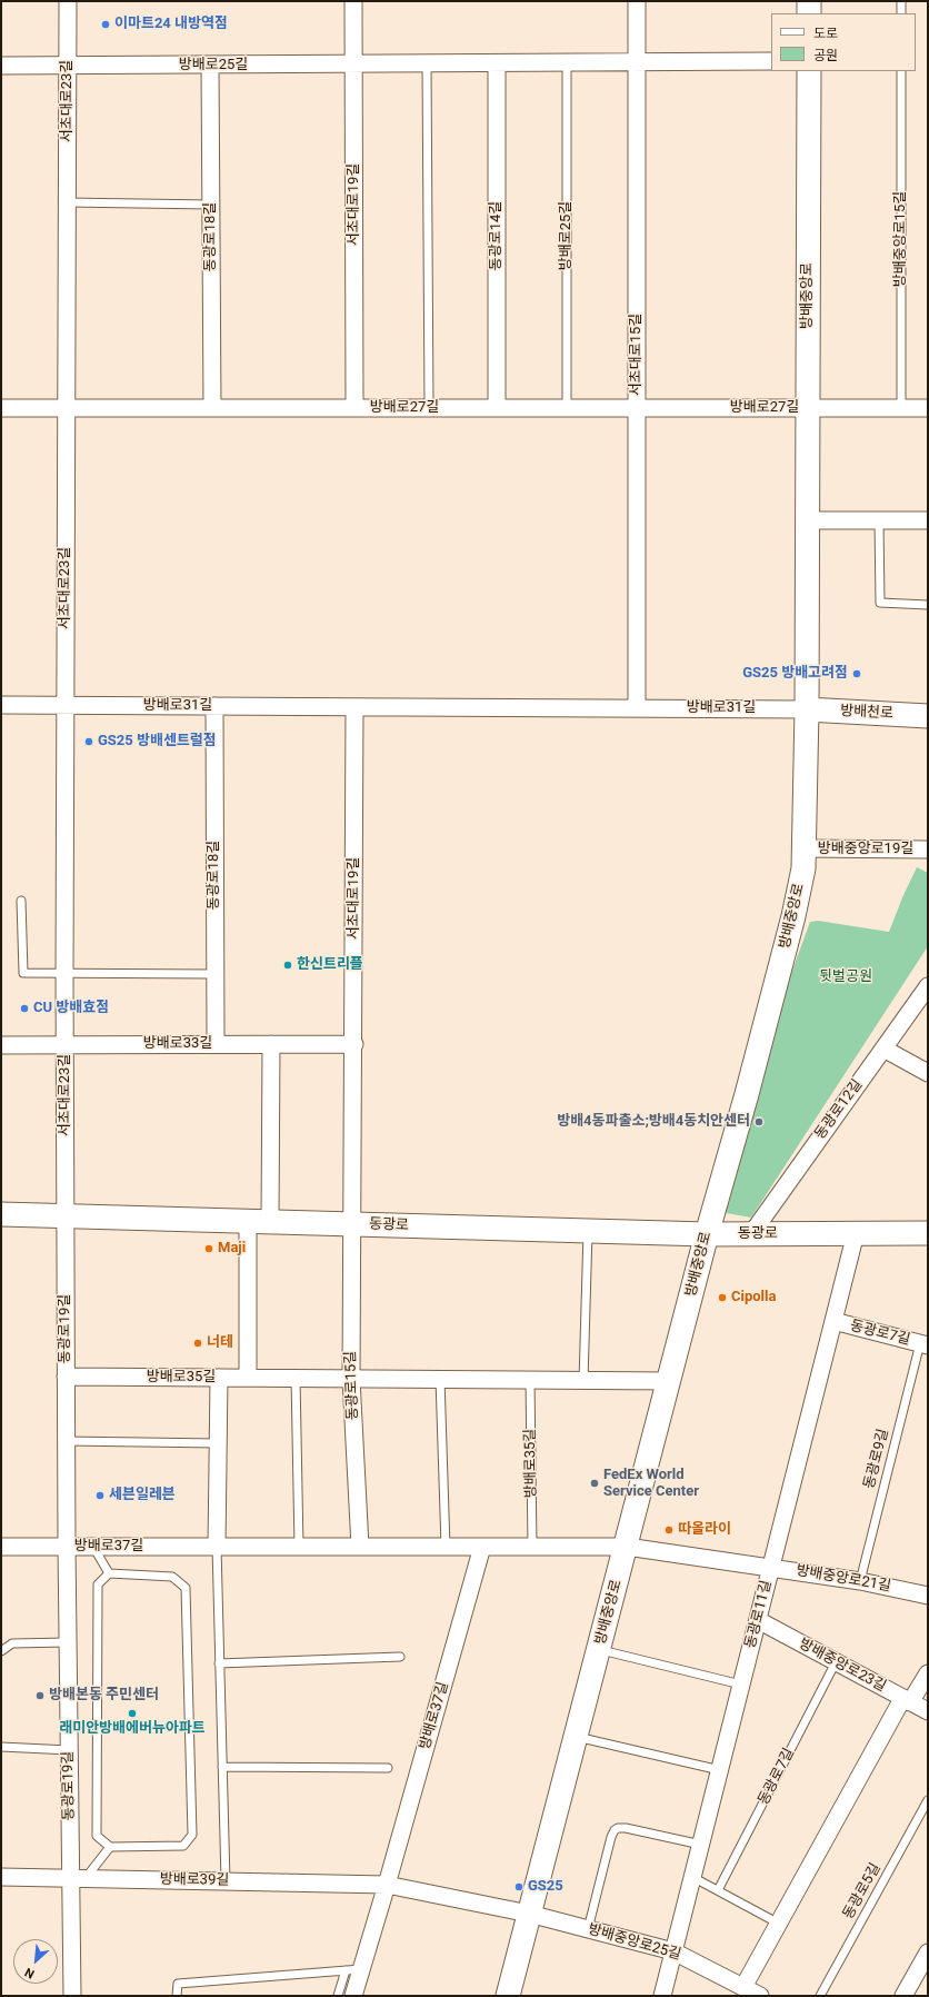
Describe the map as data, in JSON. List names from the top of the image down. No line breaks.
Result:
{"streets":{"street":["방배로25길","서초대로23길","서초대로19길","동광로14길","동광로18길","방배중앙로","서초대로15길","방배로27길","방배로31길","방배천로","방배중앙로19길","방배로33길","동광로12길","동광로","동광로19길","동광로7길","방배로35길","동광로15길","방배로37길","방배중앙로21길","동광로11길","방배중앙로23길","방배로39길","방배중앙로25길"],"lane":["방배중앙로15길","동광로9길","동광로5길"]},"crossings":[["방배로25길","서초대로23길"],["방배로25길","서초대로19길"],["방배로25길","동광로14길"],["방배로25길","동광로18길"],["방배로25길","서초대로15길"],["방배로25길","방배로27길"],["서초대로23길","방배로27길"],["서초대로23길","방배로31길"],["서초대로23길","방배로33길"],["서초대로23길","동광로"],["서초대로23길","동광로19길"],["서초대로19길","방배로27길"],["서초대로19길","방배로31길"],["서초대로19길","방배로33길"],["서초대로19길","동광로"],["서초대로19길","동광로15길"],["동광로14길","방배로27길"],["동광로18길","방배로27길"],["동광로18길","방배로31길"],["동광로18길","방배로33길"],["방배중앙로","방배로27길"],["방배중앙로","방배로31길"],["방배중앙로","방배천로"],["방배중앙로","방배중앙로19길"],["방배중앙로","동광로"],["방배중앙로","방배로35길"],["방배중앙로","방배로37길"],["방배중앙로","방배중앙로21길"],["방배중앙로","방배로39길"],["방배중앙로","방배중앙로25길"],["서초대로15길","방배로27길"],["서초대로15길","방배로31길"],["방배로31길","방배천로"],["동광로12길","동광로"],["동광로","동광로19길"],["동광로","동광로15길"],["동광로","동광로11길"],["동광로19길","방배로35길"],["동광로19길","방배로37길"],["동광로19길","방배로39길"],["동광로7길","동광로9길"],["동광로7길","동광로11길"],["동광로7길","방배중앙로23길"],["방배로35길","동광로15길"],["방배로35길","방배로37길"],["동광로15길","방배로37길"],["동광로9길","방배중앙로21길"],["방배로37길","방배중앙로21길"],["방배로37길","방배로39길"],["방배중앙로21길","동광로11길"],["동광로11길","방배중앙로23길"],["동광로11길","방배중앙로25길"],["방배로39길","방배중앙로25길"]],"parks":["뒷벌공원"],"places":["이마트24 내방역점","GS25 방배고려점","GS25 방배센트럴점","한신트리플","CU 방배효점","방배4동파출소;방배4동치안센터","Maji","Cipolla","너테","FedEx World Service Center","세븐일레븐","따올라이","방배본동 주민센터","래미안방배에버뉴아파트","GS25"],"legend":["도로","공원"],"north":"bottom left"}
